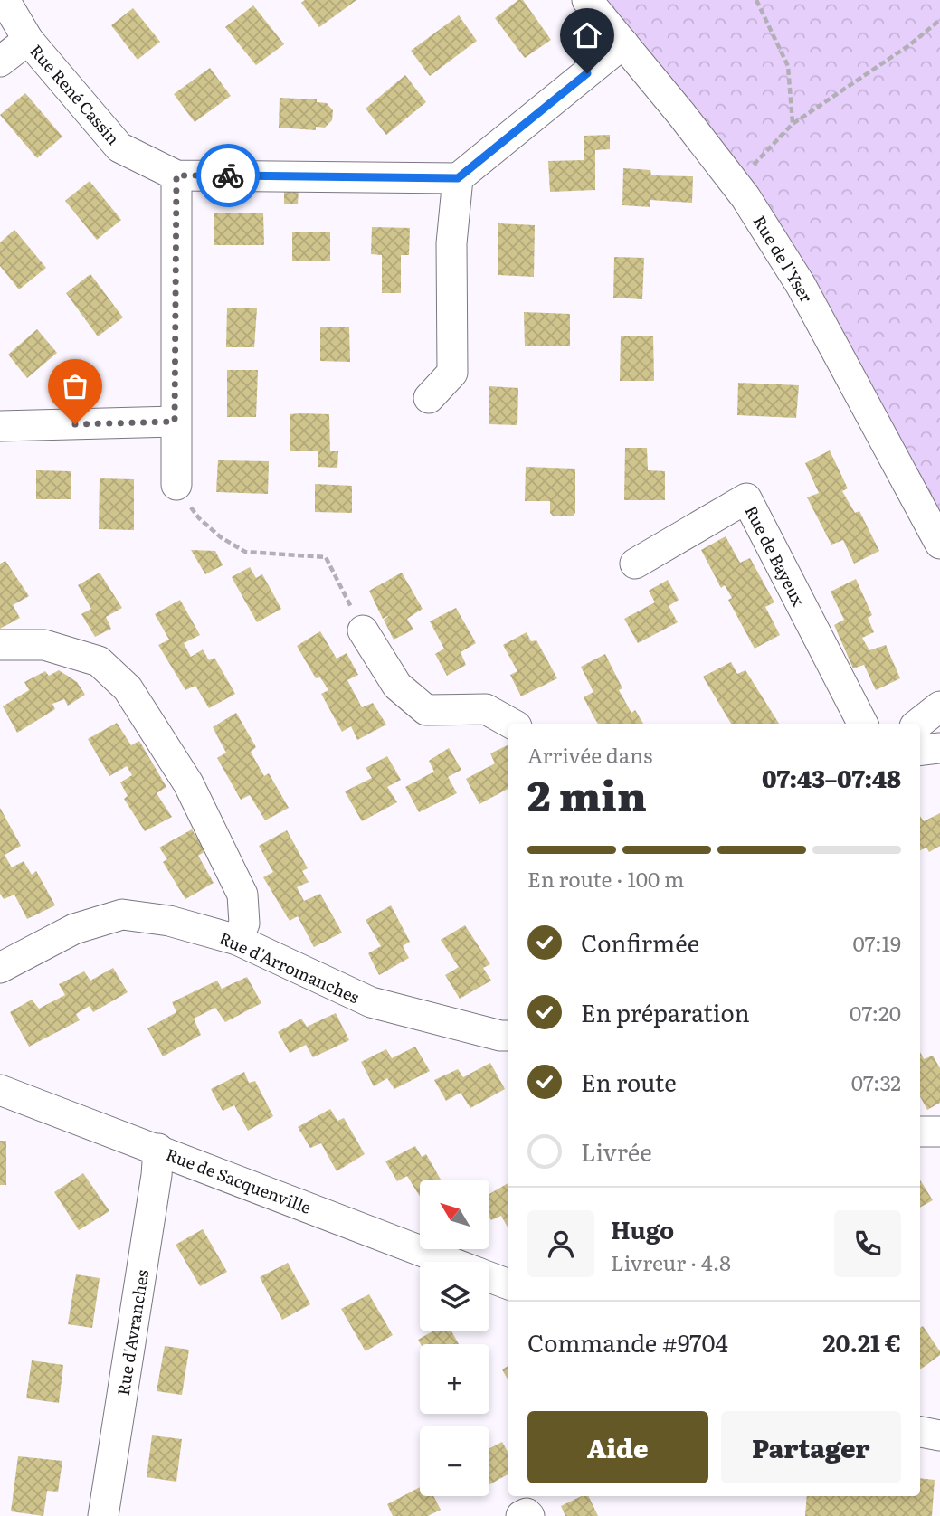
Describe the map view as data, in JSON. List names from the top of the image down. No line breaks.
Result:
{"streets":{"street":["Rue René Cassin","Rue de l'Yser","Rue de Bayeux","Rue d'Arromanches","Rue de Sacquenville","Rue d'Avranches"]},"crossings":[["Rue de Sacquenville","Rue d'Avranches"]],"north":"top left","page":{"heading":["2 min","Arrivée dans","07:43–07:48"],"panel":["Hugo","Livreur · 4.8","Commande #9704","20.21 €"],"bar":"En route · 100 m","list":[["Confirmée","07:19"],["En préparation","07:20"],["En route","07:32"],"Livrée"],"map_buttons":["+","−"],"buttons":["Aide","Partager"]}}
